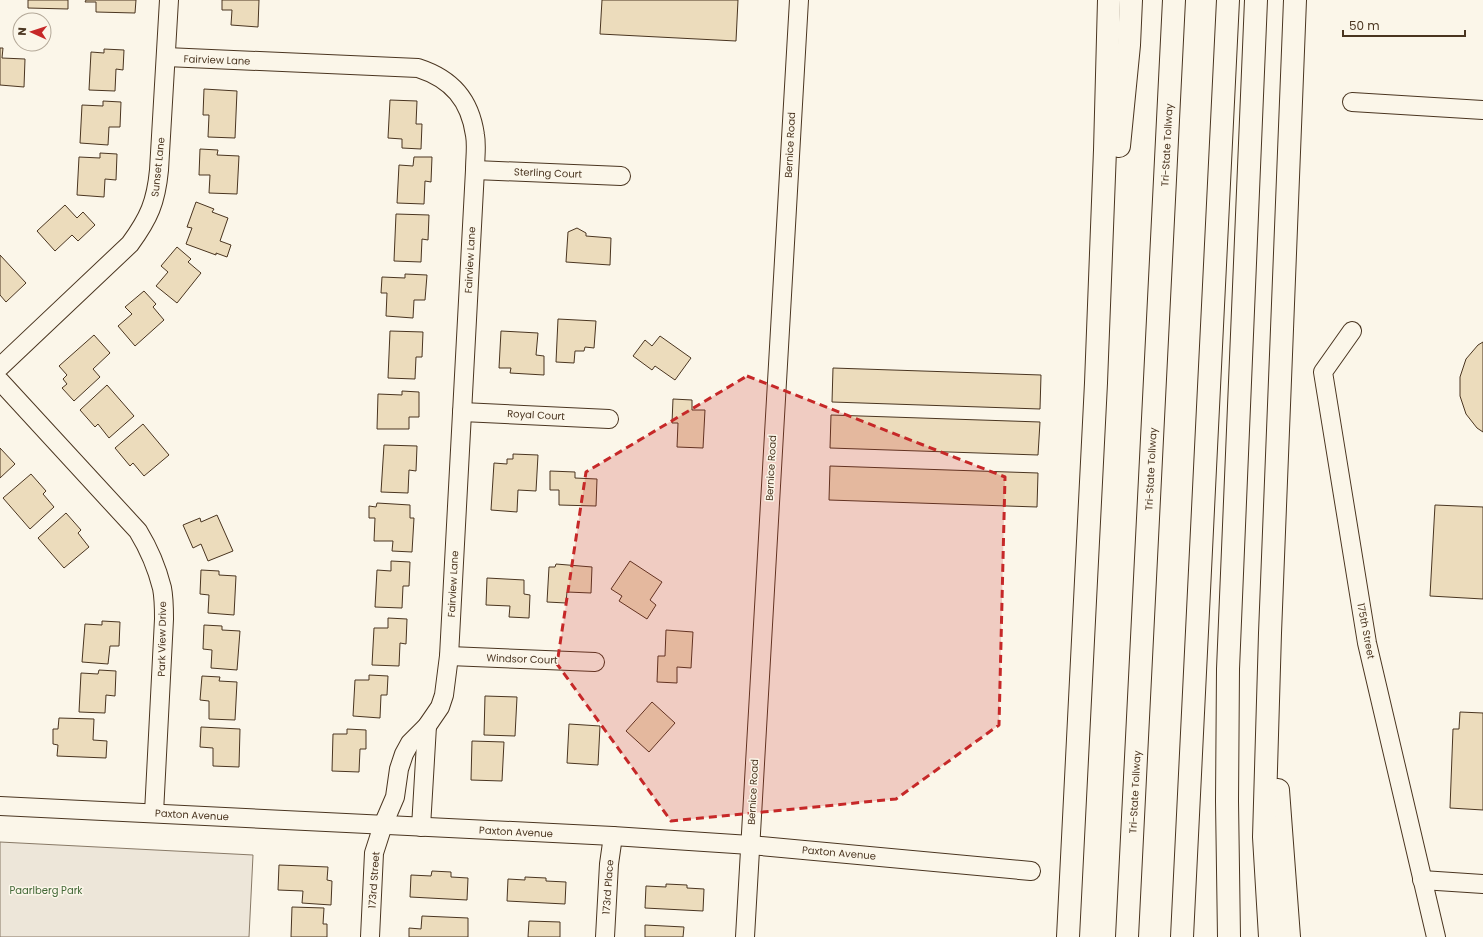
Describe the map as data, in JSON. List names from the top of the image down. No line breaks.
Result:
{"streets":{"highway":["Tri-State Tollway"],"street":["Fairview Lane","Bernice Road","Sunset Lane","Sterling Court","Royal Court","175th Street","Park View Drive","Windsor Court","Paxton Avenue","173rd Street","173rd Place"]},"crossings":[["Fairview Lane","Sunset Lane"],["Fairview Lane","Sterling Court"],["Fairview Lane","Royal Court"],["Fairview Lane","Windsor Court"],["Fairview Lane","Paxton Avenue"],["Fairview Lane","173rd Street"],["Bernice Road","Paxton Avenue"],["Park View Drive","Paxton Avenue"],["Paxton Avenue","173rd Street"],["Paxton Avenue","173rd Place"]],"parks":["Paarlberg Park"],"scale_bar":"50 m","north":"left"}
